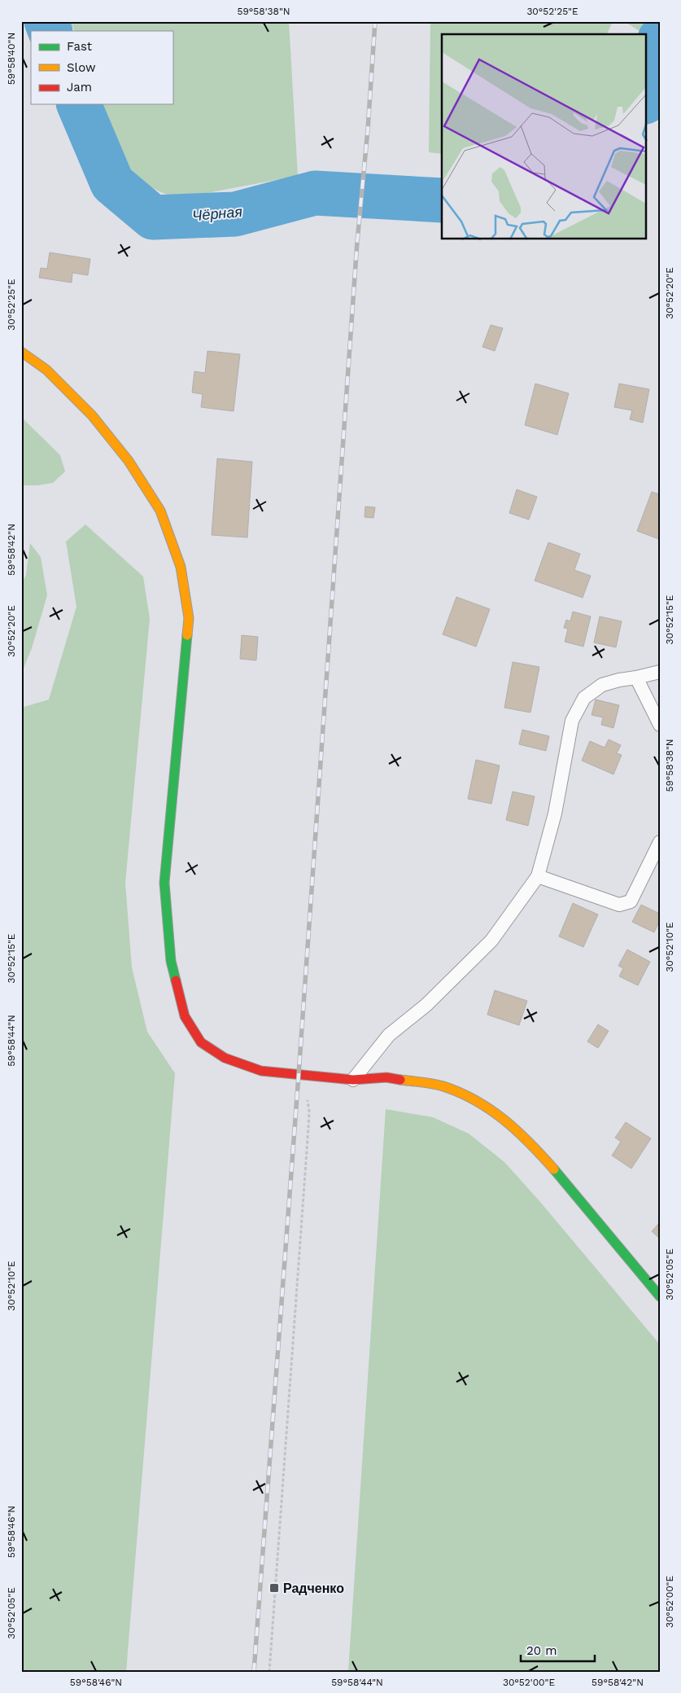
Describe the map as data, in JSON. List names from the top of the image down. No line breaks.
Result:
{"water":["Чёрная"],"places":{"transit":["Радченко"]},"legend":["Fast","Slow","Jam"],"scale_bar":"20 m","coordinates":["59°58'38\"N","30°52'25\"E","59°58'40\"N","30°52'20\"E","59°58'42\"N","30°52'15\"E","30°52'10\"E","59°58'44\"N","30°52'05\"E","59°58'46\"N","30°52'00\"E"]}
